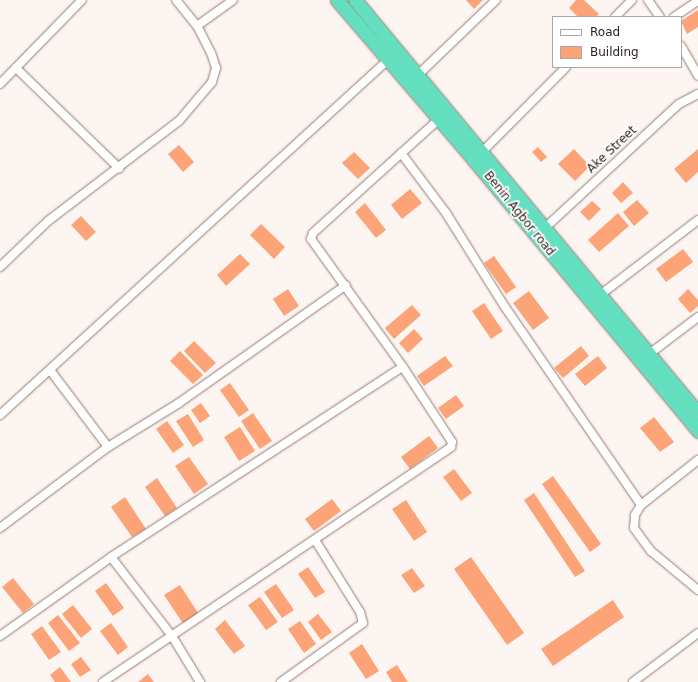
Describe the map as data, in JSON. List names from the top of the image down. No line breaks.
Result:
{"streets":{"highway":["Benin Agbor road"],"street":["Ake Street"]},"crossings":[["Ake Street","Benin Agbor road"]],"legend":["Road","Building"]}
